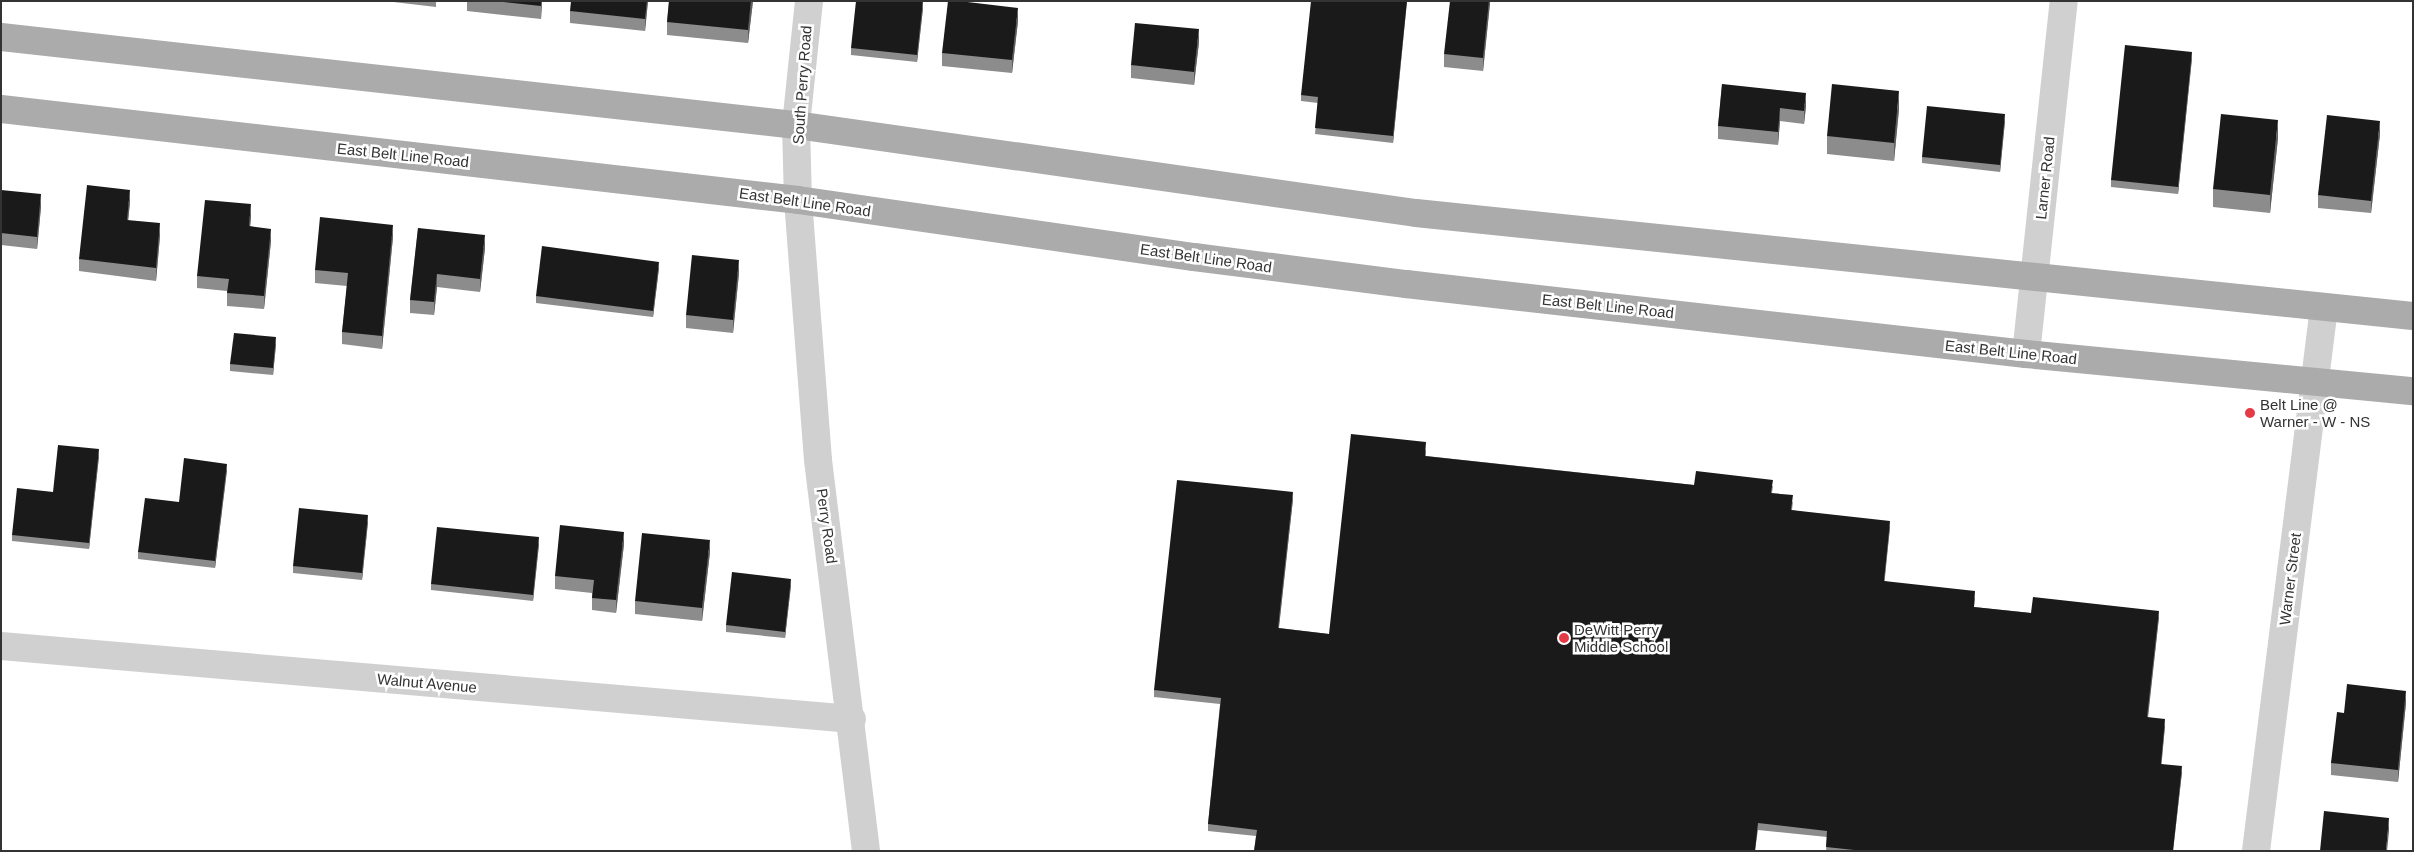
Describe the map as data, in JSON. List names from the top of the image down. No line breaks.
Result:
{"streets":{"main road":["East Belt Line Road"],"street":["South Perry Road","Larner Road","Perry Road","Warner Street","Walnut Avenue"]},"crossings":[["South Perry Road","East Belt Line Road"],["South Perry Road","Perry Road"],["East Belt Line Road","Larner Road"],["East Belt Line Road","Perry Road"],["East Belt Line Road","Warner Street"],["Perry Road","Walnut Avenue"]],"places":["Belt Line @ Warner - W - NS","DeWitt Perry Middle School"]}
